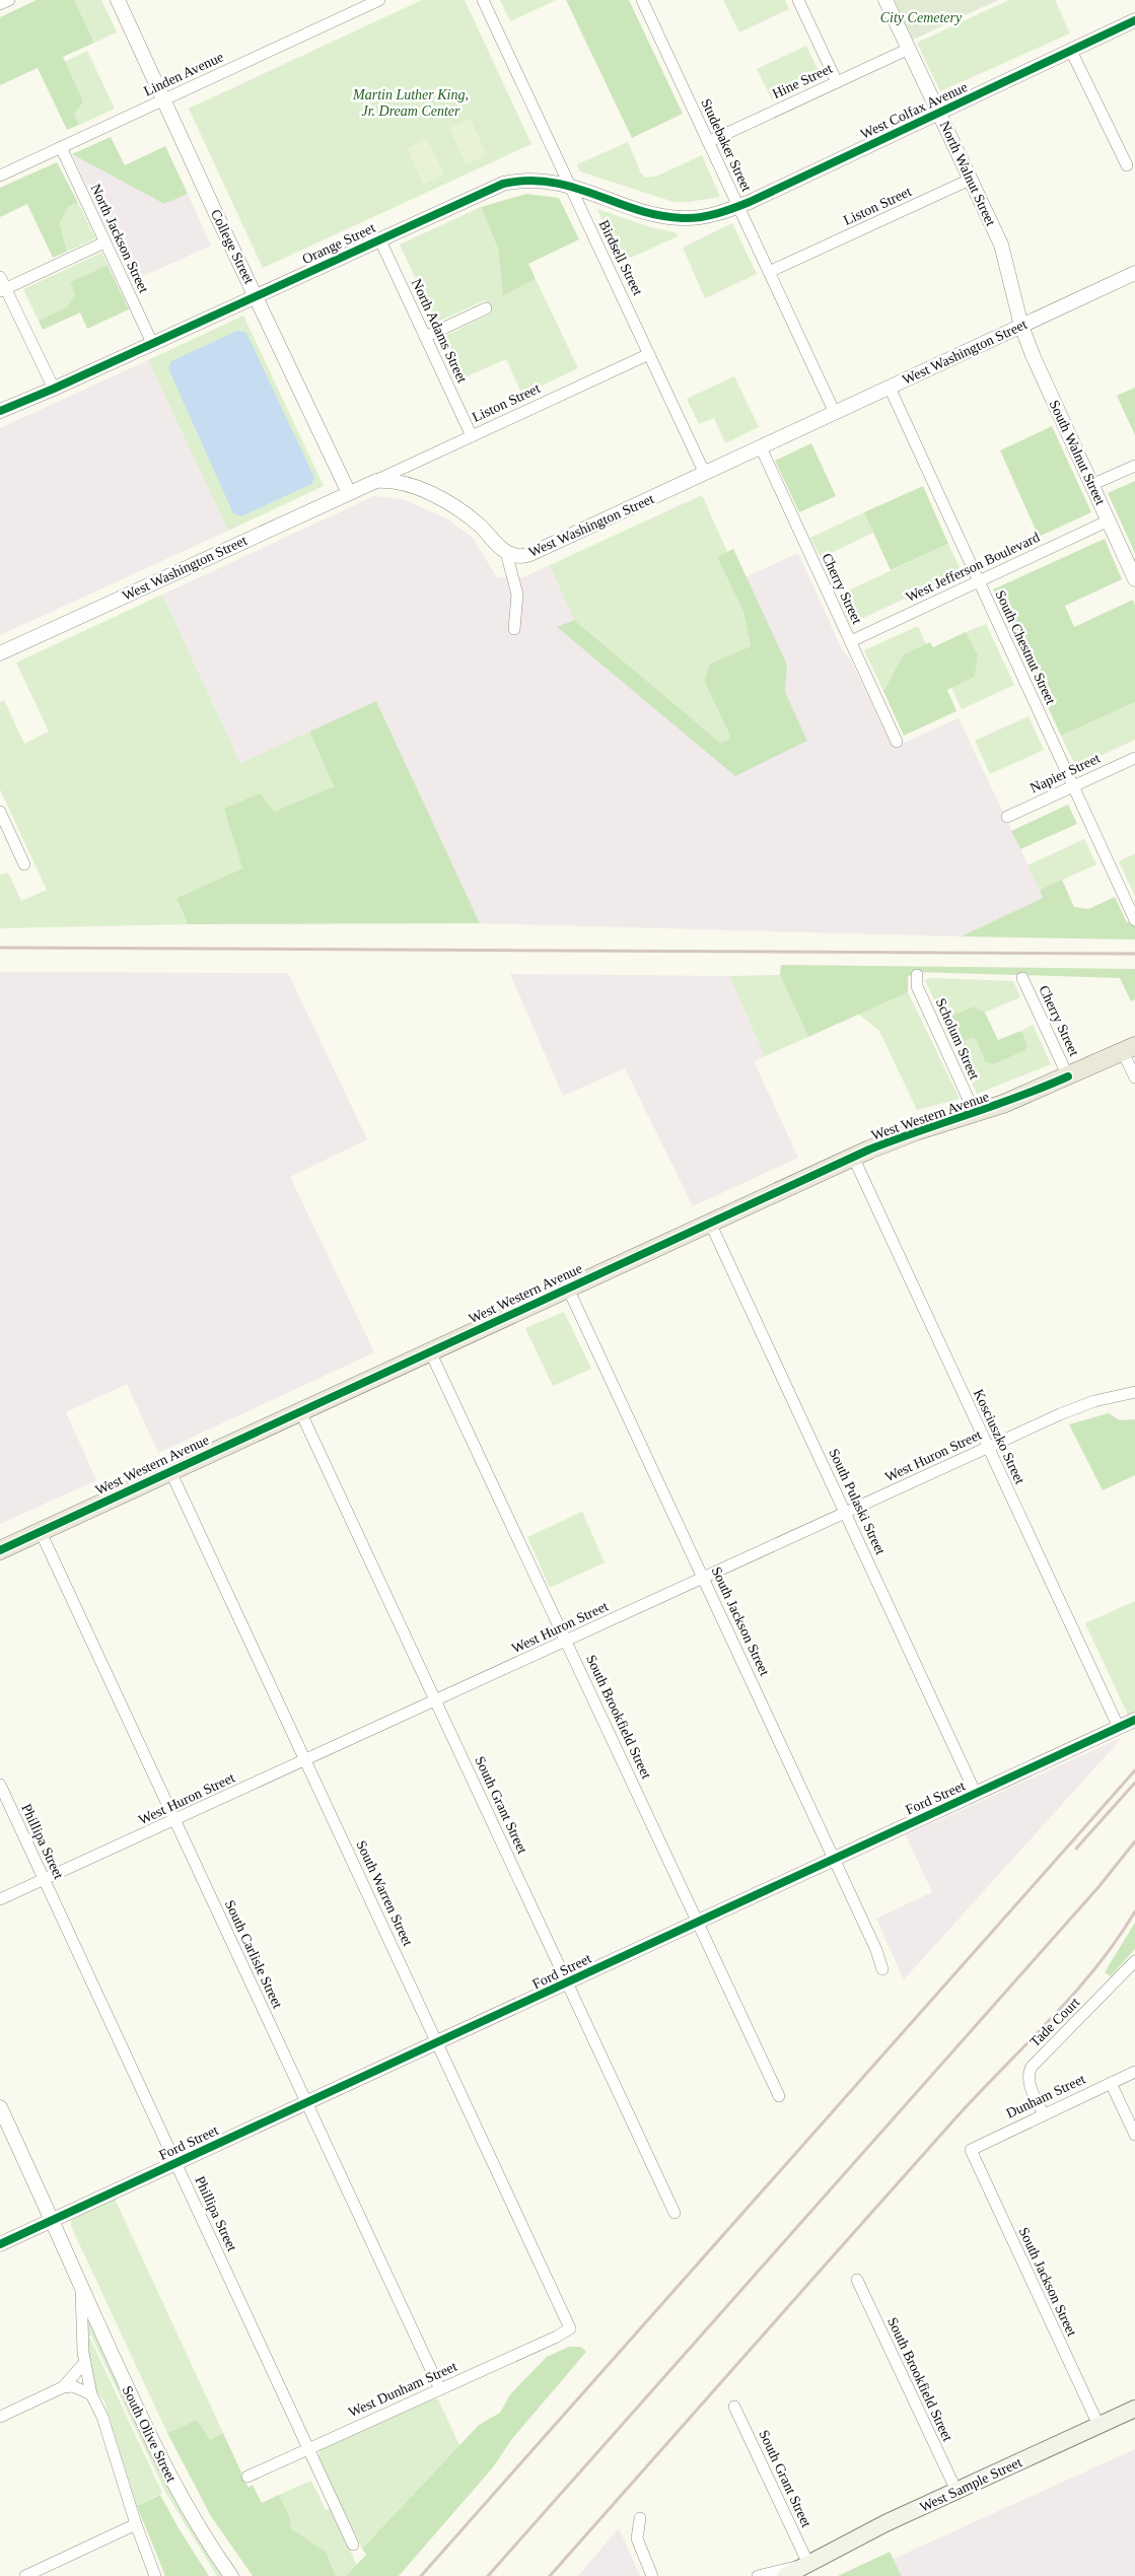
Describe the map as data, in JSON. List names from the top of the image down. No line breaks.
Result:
{"streets":{"main road":["West Western Avenue","West Sample Street"],"street":["Linden Avenue","Hine Street","West Colfax Avenue","Studebaker Street","North Walnut Street","Liston Street","North Jackson Street","Orange Street","College Street","Birdsell Street","North Adams Street","West Washington Street","South Walnut Street","West Jefferson Boulevard","Cherry Street","South Chestnut Street","Napier Street","Scholum Street","Kosciuszko Street","West Huron Street","South Pulaski Street","South Jackson Street","South Brookfield Street","Ford Street","South Grant Street","Phillipa Street","South Warren Street","South Carlisle Street","Tade Court","Dunham Street","West Dunham Street","South Olive Street"]},"crossings":[["Linden Avenue","North Jackson Street"],["Linden Avenue","College Street"],["Hine Street","Studebaker Street"],["Hine Street","North Walnut Street"],["West Colfax Avenue","Studebaker Street"],["West Colfax Avenue","North Walnut Street"],["West Colfax Avenue","Orange Street"],["Studebaker Street","Liston Street"],["Studebaker Street","West Washington Street"],["North Walnut Street","Liston Street"],["North Walnut Street","West Washington Street"],["North Walnut Street","South Walnut Street"],["Liston Street","Birdsell Street"],["Liston Street","North Adams Street"],["Liston Street","West Washington Street"],["North Jackson Street","Orange Street"],["Orange Street","College Street"],["Orange Street","Birdsell Street"],["Orange Street","North Adams Street"],["College Street","West Washington Street"],["Birdsell Street","West Washington Street"],["West Washington Street","South Walnut Street"],["West Washington Street","Cherry Street"],["West Washington Street","South Chestnut Street"],["South Walnut Street","West Jefferson Boulevard"],["West Jefferson Boulevard","Cherry Street"],["West Jefferson Boulevard","South Chestnut Street"],["Cherry Street","West Western Avenue"],["South Chestnut Street","Napier Street"],["Scholum Street","West Western Avenue"],["West Western Avenue","Kosciuszko Street"],["West Western Avenue","South Pulaski Street"],["West Western Avenue","South Jackson Street"],["West Western Avenue","South Brookfield Street"],["West Western Avenue","South Grant Street"],["West Western Avenue","South Warren Street"],["West Western Avenue","South Carlisle Street"],["Kosciuszko Street","West Huron Street"],["Kosciuszko Street","Ford Street"],["West Huron Street","South Pulaski Street"],["West Huron Street","South Jackson Street"],["West Huron Street","South Brookfield Street"],["West Huron Street","South Grant Street"],["West Huron Street","Phillipa Street"],["West Huron Street","South Warren Street"],["West Huron Street","South Carlisle Street"],["South Pulaski Street","Ford Street"],["South Jackson Street","Ford Street"],["South Jackson Street","Dunham Street"],["South Jackson Street","West Sample Street"],["South Brookfield Street","Ford Street"],["South Brookfield Street","West Sample Street"],["Ford Street","South Grant Street"],["Ford Street","Phillipa Street"],["Ford Street","South Warren Street"],["Ford Street","South Carlisle Street"],["Ford Street","South Olive Street"],["South Grant Street","West Sample Street"],["Phillipa Street","West Dunham Street"],["South Warren Street","West Dunham Street"],["South Carlisle Street","West Dunham Street"],["Tade Court","Dunham Street"]],"parks":["City Cemetery","Martin Luther King, Jr. Dream Center"]}
